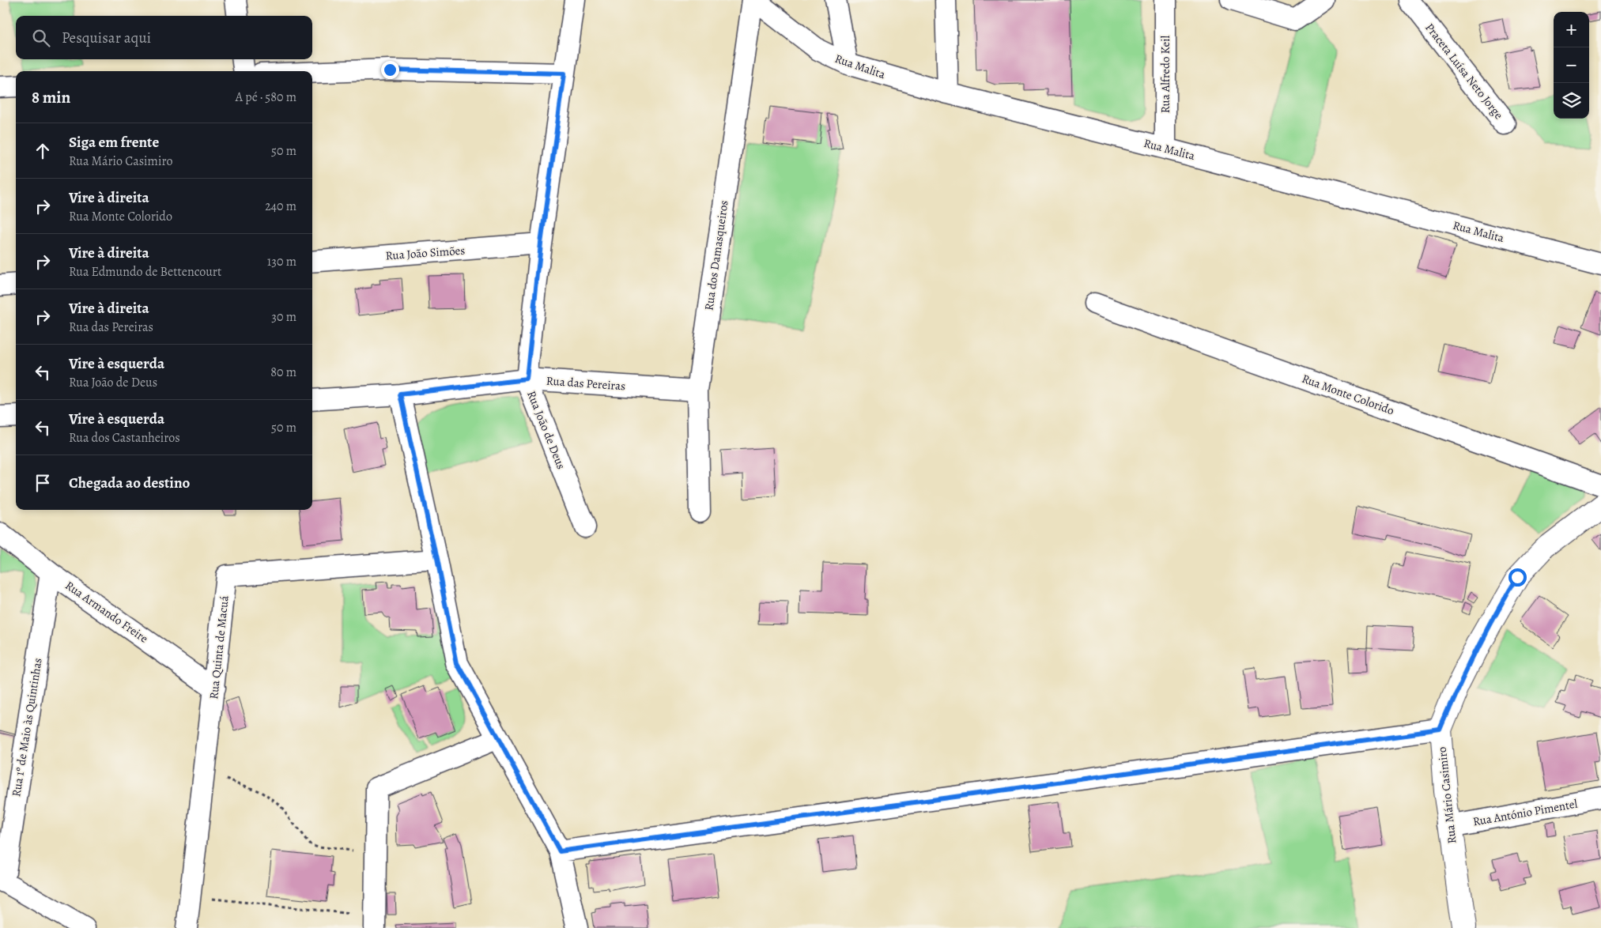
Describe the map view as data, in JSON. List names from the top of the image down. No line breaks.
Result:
{"streets":{"street":["Rua Malita","Praceta Luísa Neto Jorge","Rua Alfredo Keil","Rua João Simões","Rua dos Damasqueiros","Rua das Pereiras","Rua Monte Colorido","Rua João de Deus","Rua Armando Freire","Rua Quinta de Macuá","Rua 1º de Maio às Quintinhas","Rua Mário Casimiro","Rua António Pimentel"]},"crossings":[["Rua Malita","Rua Alfredo Keil"],["Rua Malita","Rua dos Damasqueiros"],["Rua João Simões","Rua João de Deus"],["Rua dos Damasqueiros","Rua das Pereiras"],["Rua das Pereiras","Rua João de Deus"],["Rua Armando Freire","Rua Quinta de Macuá"],["Rua Armando Freire","Rua 1º de Maio às Quintinhas"],["Rua Mário Casimiro","Rua António Pimentel"]],"page":{"map_buttons":["+","−"],"search":"Pesquisar aqui","heading":["8 min","A pé · 580 m"],"list":[["Siga em frente","Rua Mário Casimiro","50 m"],["Vire à direita","Rua Monte Colorido","240 m"],["Vire à direita","Rua Edmundo de Bettencourt","130 m"],["Vire à direita","Rua das Pereiras","30 m"],["Vire à esquerda","Rua João de Deus","80 m"],["Vire à esquerda","Rua dos Castanheiros","50 m"],"Chegada ao destino"]}}
